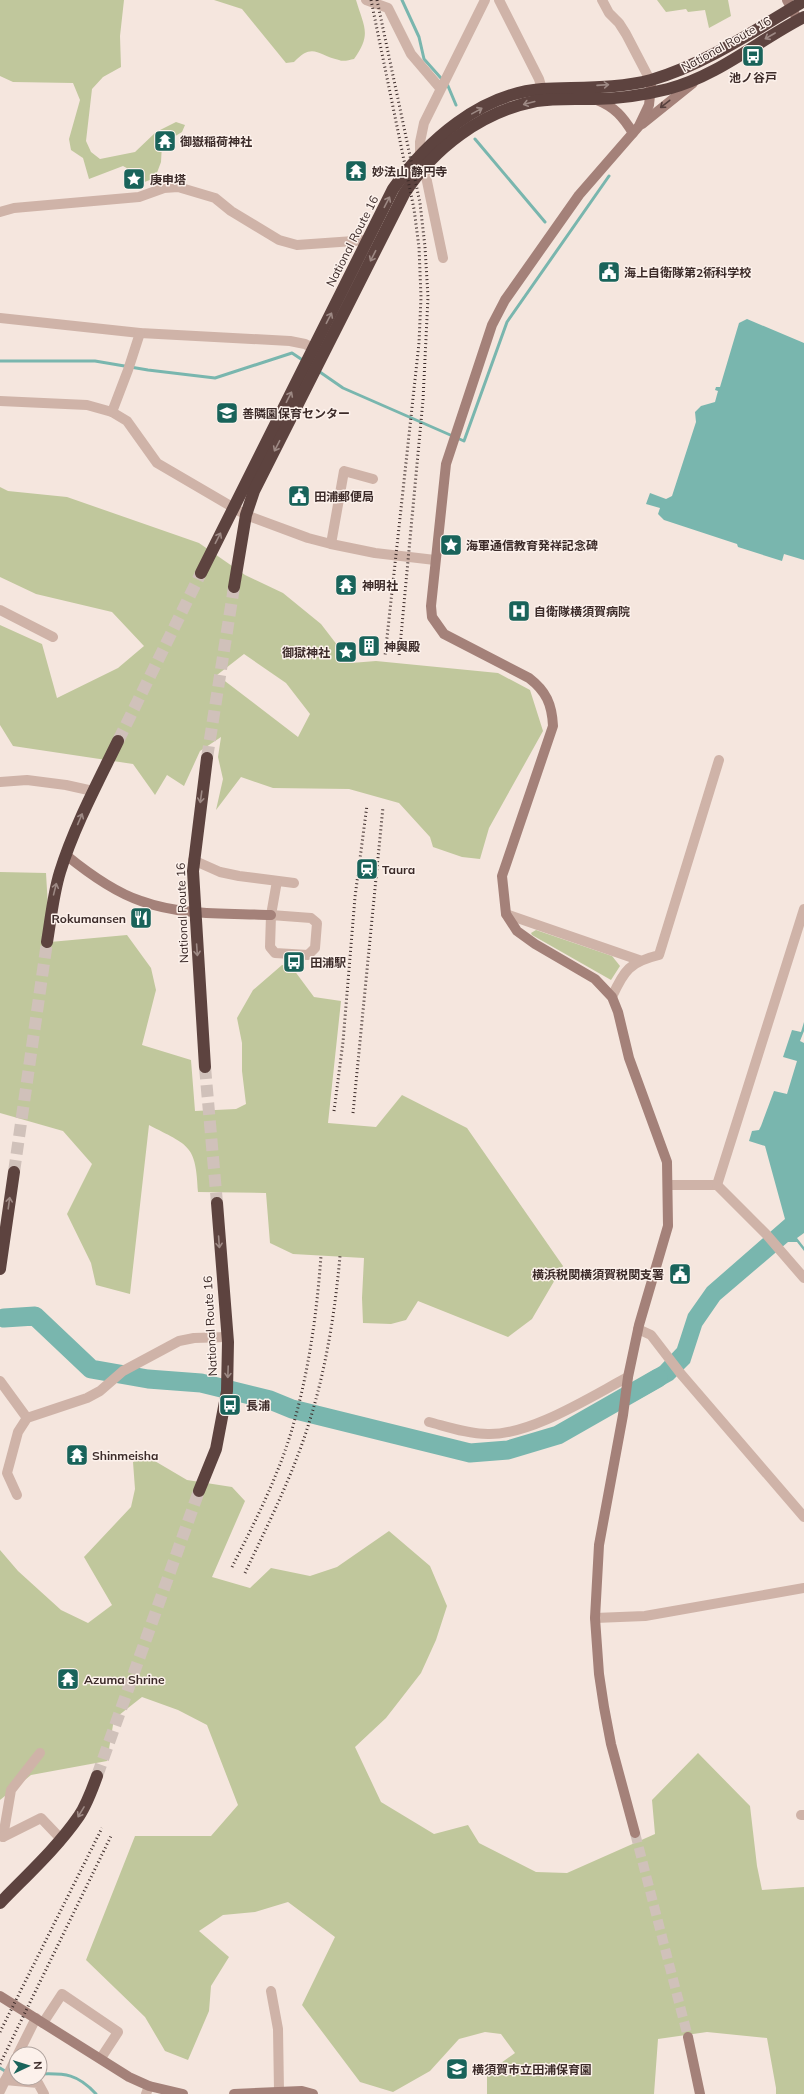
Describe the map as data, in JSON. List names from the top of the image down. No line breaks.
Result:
{"streets":{"highway":["National Route 16"]},"places":{"bus stop":["池ノ谷戸","田浦駅","長浦"],"temple":["御嶽稲荷神社","妙法山 静円寺","神明社","Shinmeisha","Azuma Shrine"],"place":["庚申塔","海軍通信教育発祥記念碑","御獄神社"],"public building":["海上自衛隊第2術科学校","田浦郵便局","横浜税関横須賀税関支署"],"school or university":["善隣園保育センター","横須賀市立田浦保育園"],"hospital":["自衛隊横須賀病院"],"building":["神輿殿"],"station":["Taura"],"restaurant":["Rokumansen"]},"north":"right"}
